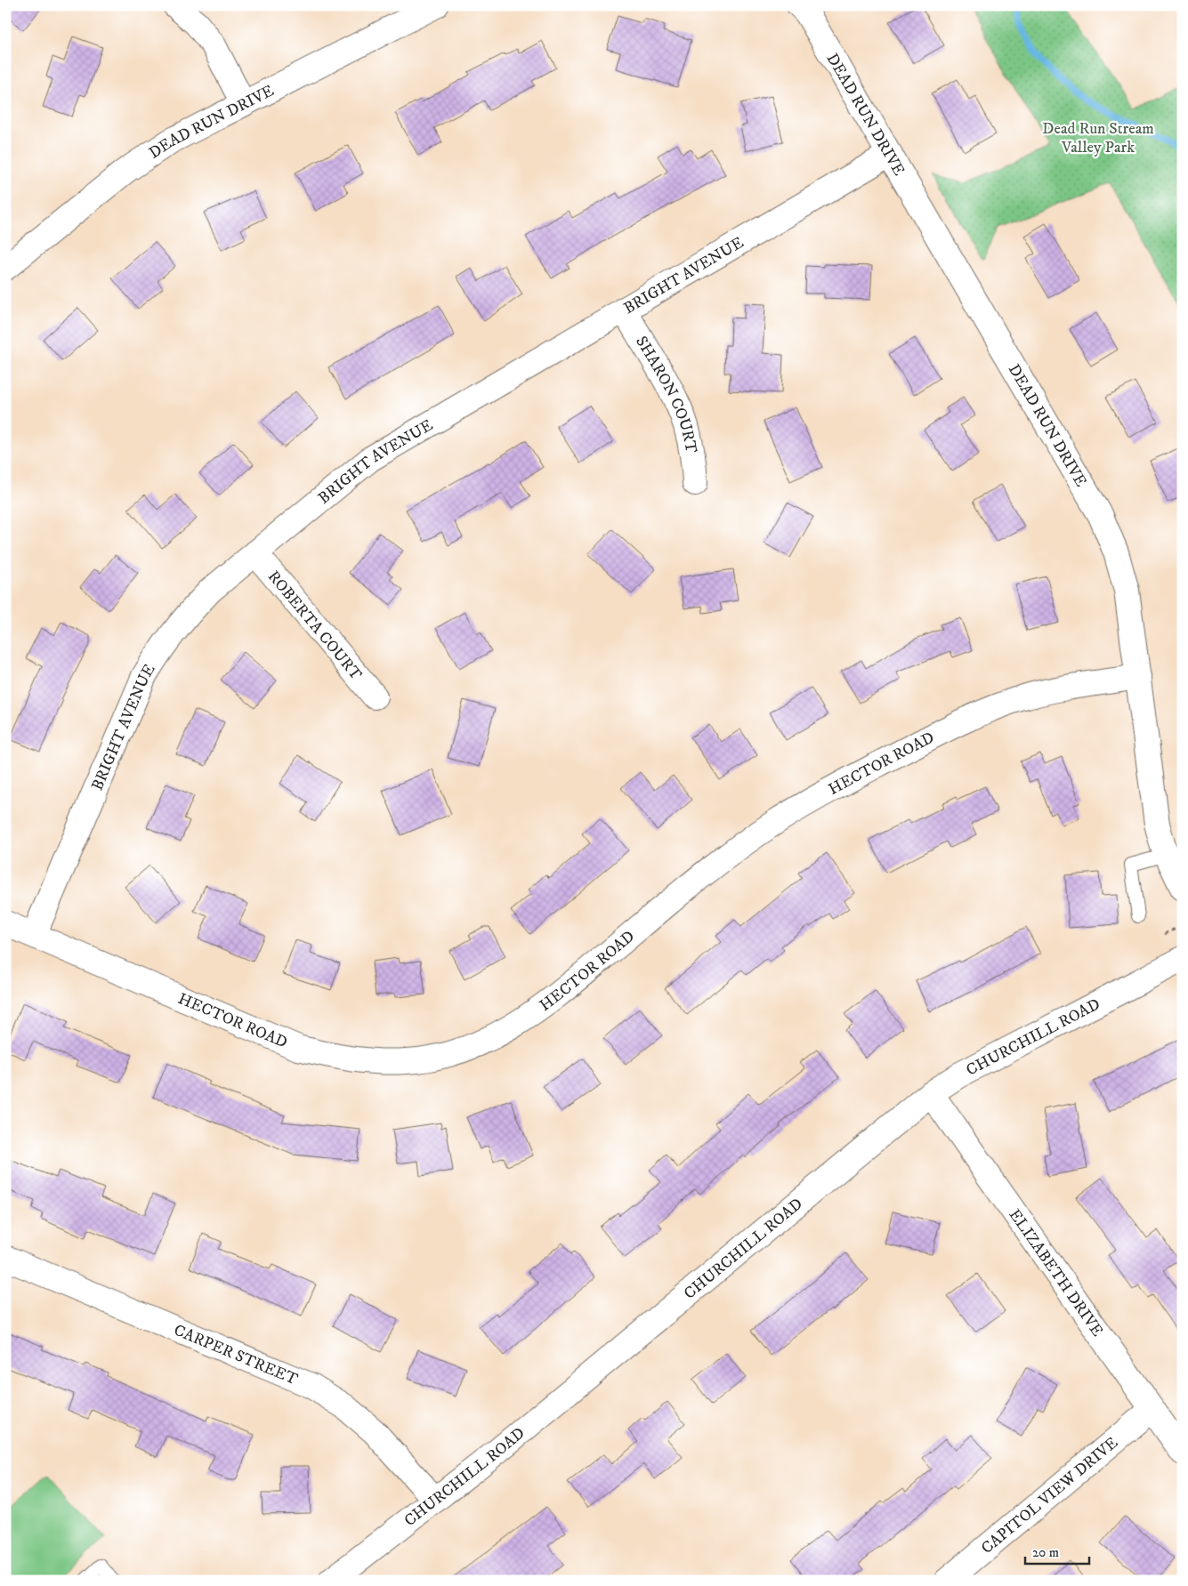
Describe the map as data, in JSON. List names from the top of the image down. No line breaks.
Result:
{"streets":{"street":["DEAD RUN DRIVE","BRIGHT AVENUE","SHARON COURT","ROBERTA COURT","HECTOR ROAD","CHURCHILL ROAD","ELIZABETH DRIVE","CARPER STREET","CAPITOL VIEW DRIVE"]},"crossings":[["DEAD RUN DRIVE","BRIGHT AVENUE"],["DEAD RUN DRIVE","HECTOR ROAD"],["BRIGHT AVENUE","SHARON COURT"],["BRIGHT AVENUE","ROBERTA COURT"],["BRIGHT AVENUE","HECTOR ROAD"],["CHURCHILL ROAD","ELIZABETH DRIVE"],["CHURCHILL ROAD","CARPER STREET"],["ELIZABETH DRIVE","CAPITOL VIEW DRIVE"]],"parks":["Dead Run Stream Valley Park"],"scale_bar":"20 m"}
